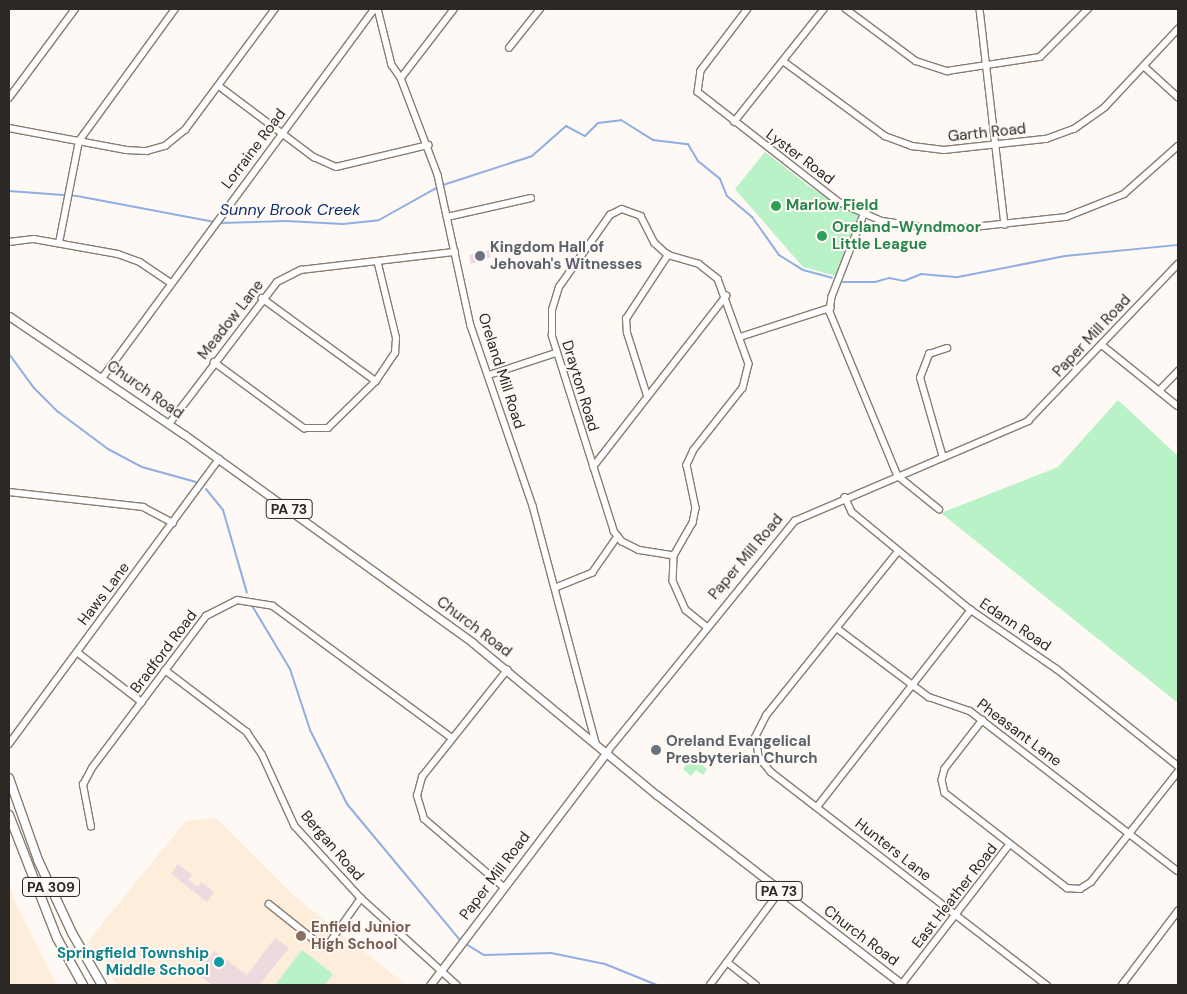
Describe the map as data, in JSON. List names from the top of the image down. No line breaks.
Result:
{"streets":{"highway":["PA 309"],"main road":["Paper Mill Road","Church Road","PA 73"],"street":["Garth Road","Lorraine Road","Lyster Road","Meadow Lane","Oreland Mill Road","Drayton Road","Haws Lane","Edann Road","Bradford Road","Pheasant Lane","Bergan Road","Hunters Lane","East Heather Road"]},"crossings":[["Lorraine Road","Church Road"],["Meadow Lane","Oreland Mill Road"],["Meadow Lane","Church Road"],["Paper Mill Road","Church Road"],["Paper Mill Road","Edann Road"],["Paper Mill Road","Bergan Road"],["Oreland Mill Road","Church Road"],["Church Road","Haws Lane"],["Church Road","East Heather Road"],["Bradford Road","Bergan Road"],["Pheasant Lane","Hunters Lane"],["Pheasant Lane","East Heather Road"],["Hunters Lane","East Heather Road"]],"water":["Sunny Brook Creek"],"places":["Marlow Field","Oreland-Wyndmoor Little League","Kingdom Hall of Jehovah's Witnesses","Oreland Evangelical Presbyterian Church","Enfield Junior High School","Springfield Township Middle School"]}
